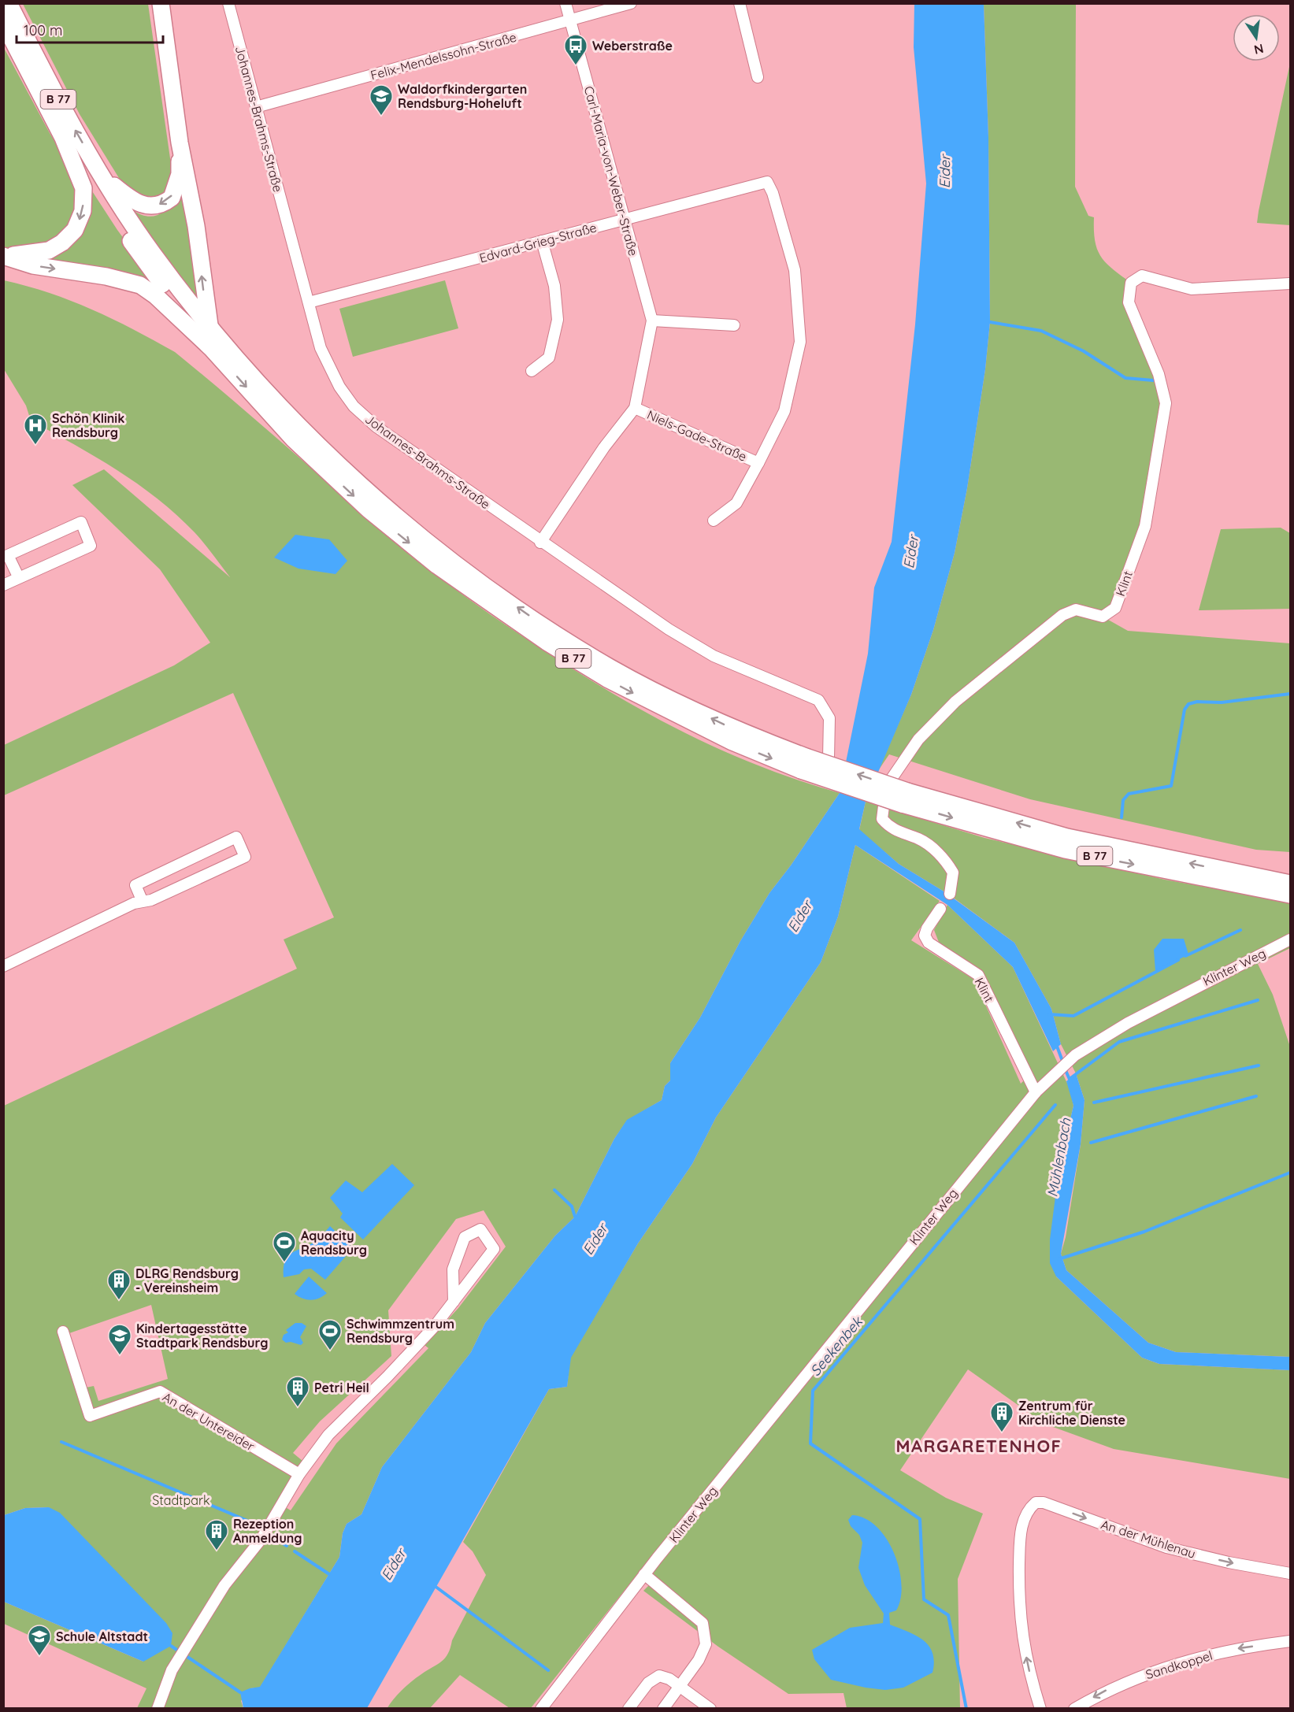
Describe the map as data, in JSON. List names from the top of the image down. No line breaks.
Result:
{"streets":{"highway":["B 77"],"street":["Felix-Mendelssohn-Straße","Johannes-Brahms-Straße","Carl-Maria-von-Weber-Straße","Edvard-Grieg-Straße","Niels-Gade-Straße","Klint","Klinter Weg","An der Untereider","An der Mühlenau","Sandkoppel"]},"crossings":[["Felix-Mendelssohn-Straße","Johannes-Brahms-Straße"],["Felix-Mendelssohn-Straße","Carl-Maria-von-Weber-Straße"],["Johannes-Brahms-Straße","Carl-Maria-von-Weber-Straße"],["Johannes-Brahms-Straße","Edvard-Grieg-Straße"],["Carl-Maria-von-Weber-Straße","Edvard-Grieg-Straße"],["Carl-Maria-von-Weber-Straße","Niels-Gade-Straße"],["Edvard-Grieg-Straße","Niels-Gade-Straße"],["Klint","Klinter Weg"]],"one_way":["Sandkoppel"],"districts":["MARGARETENHOF"],"water":["Eider","Mühlenbach","Seekenbek"],"parks":["Stadtpark"],"places":{"bus stop":["Weberstraße"],"school or university":["Waldorfkindergarten Rendsburg-Hoheluft","Kindertagesstätte Stadtpark Rendsburg","Schule Altstadt"],"hospital":["Schön Klinik Rendsburg"],"sports":["Aquacity Rendsburg","Schwimmzentrum Rendsburg"],"building":["DLRG Rendsburg - Vereinsheim","Petri Heil","Zentrum für Kirchliche Dienste","Rezeption Anmeldung"]},"scale_bar":"100 m","north":"bottom"}
